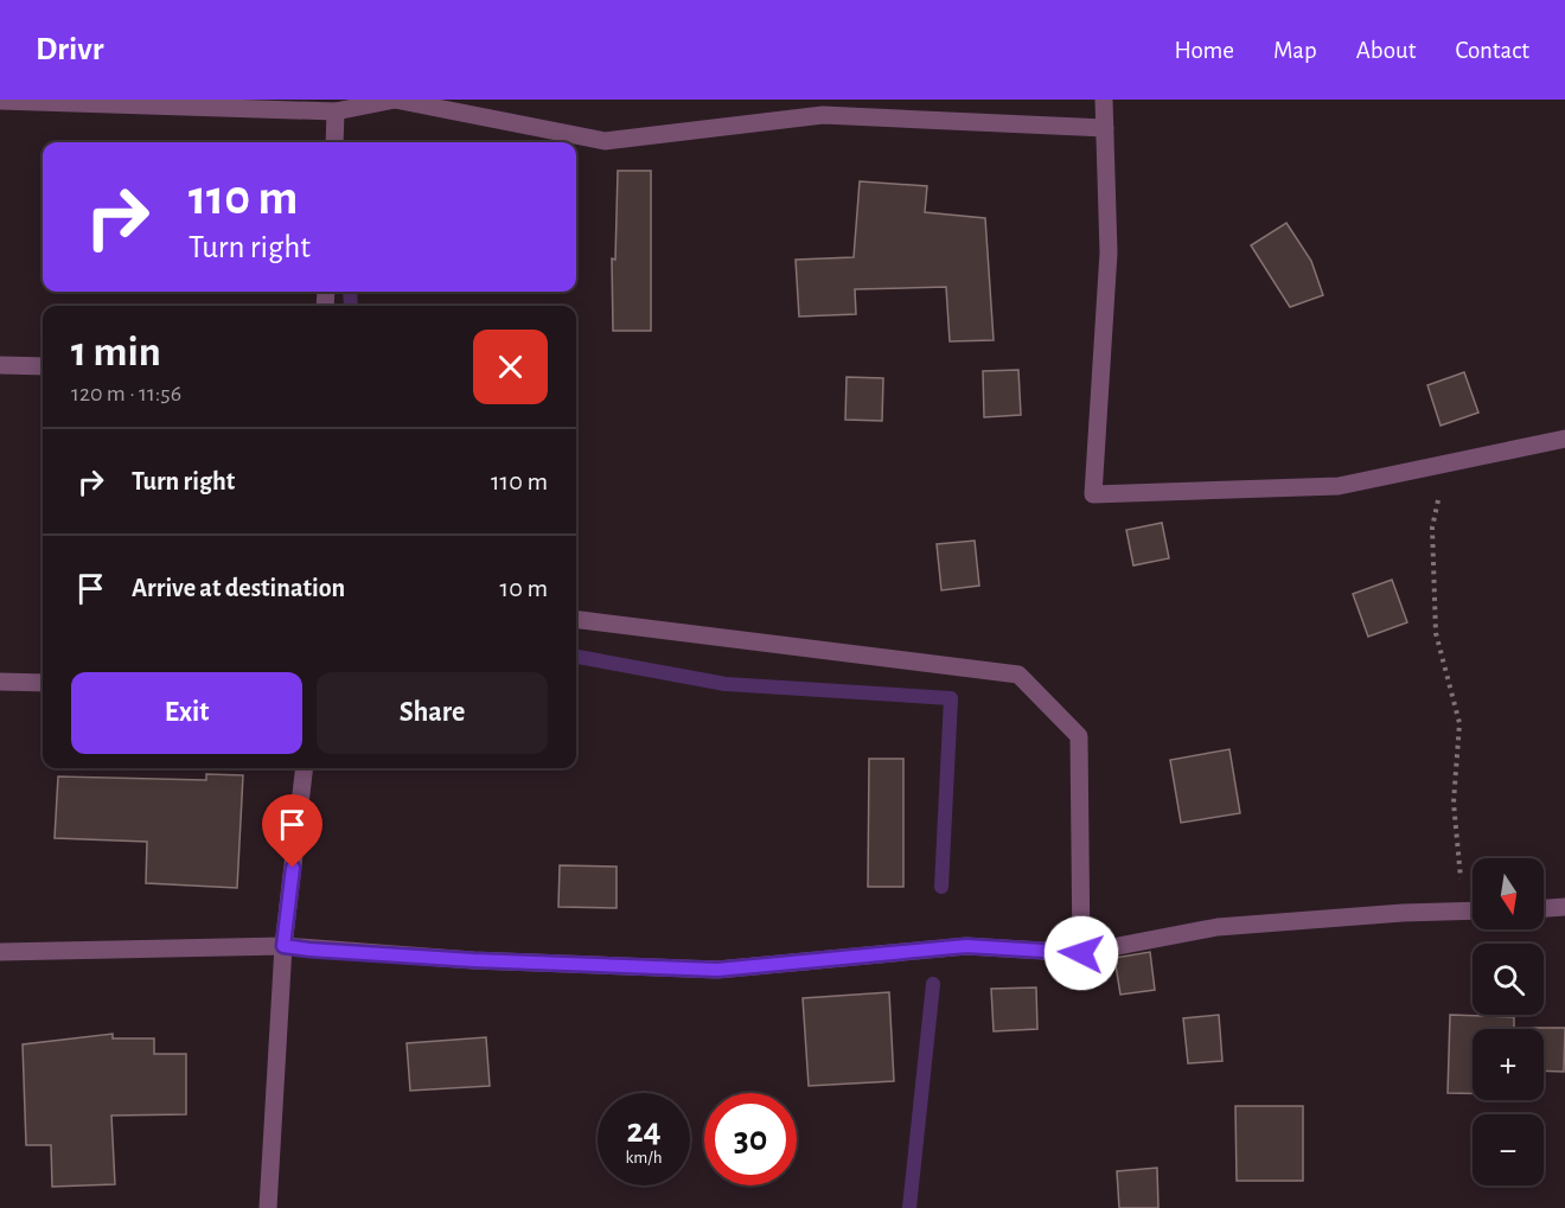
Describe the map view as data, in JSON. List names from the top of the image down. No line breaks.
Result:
{"north":"bottom","page":{"header":"Drivr","nav":["Home","Map","About","Contact"],"turn":["110 m","Turn right"],"heading":["1 min","120 m · 11:56"],"list":[{"name":"Turn right","value":"110 m"},{"name":"Arrive at destination","value":"10 m"}],"buttons":["Exit","Share"],"map_buttons":["+","−"],"speed":"24 km/h","limit":"30"}}
